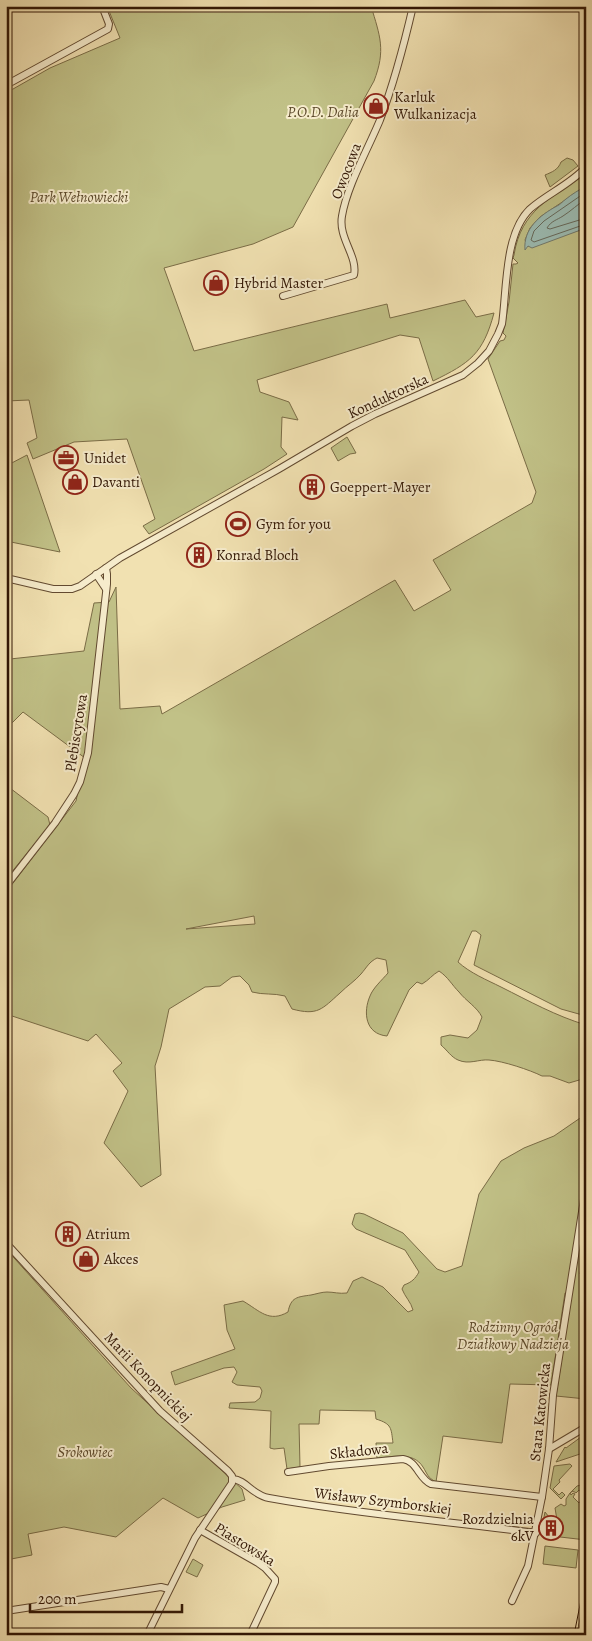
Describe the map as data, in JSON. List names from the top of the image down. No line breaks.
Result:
{"streets":{"street":["Owocowa","Konduktorska","Plebiscytowa","Marii Konopnickiej","Stara Katowicka","Składowa","Wisławy Szymborskiej","Piastowska"]},"crossings":[["Marii Konopnickiej","Wisławy Szymborskiej"],["Stara Katowicka","Składowa"],["Stara Katowicka","Wisławy Szymborskiej"]],"parks":["P.O.D. Dalia","Park Wełnowiecki","Rodzinny Ogród Działkowy Nadzieja","Srokowiec"],"places":{"shop":["Karluk Wulkanizacja","Hybrid Master","Davanti","Akces"],"office":["Unidet"],"building":["Goeppert-Mayer","Konrad Bloch","Atrium","Rozdzielnia 6kV"],"sports":["Gym for you"]},"scale_bar":"200 m"}
